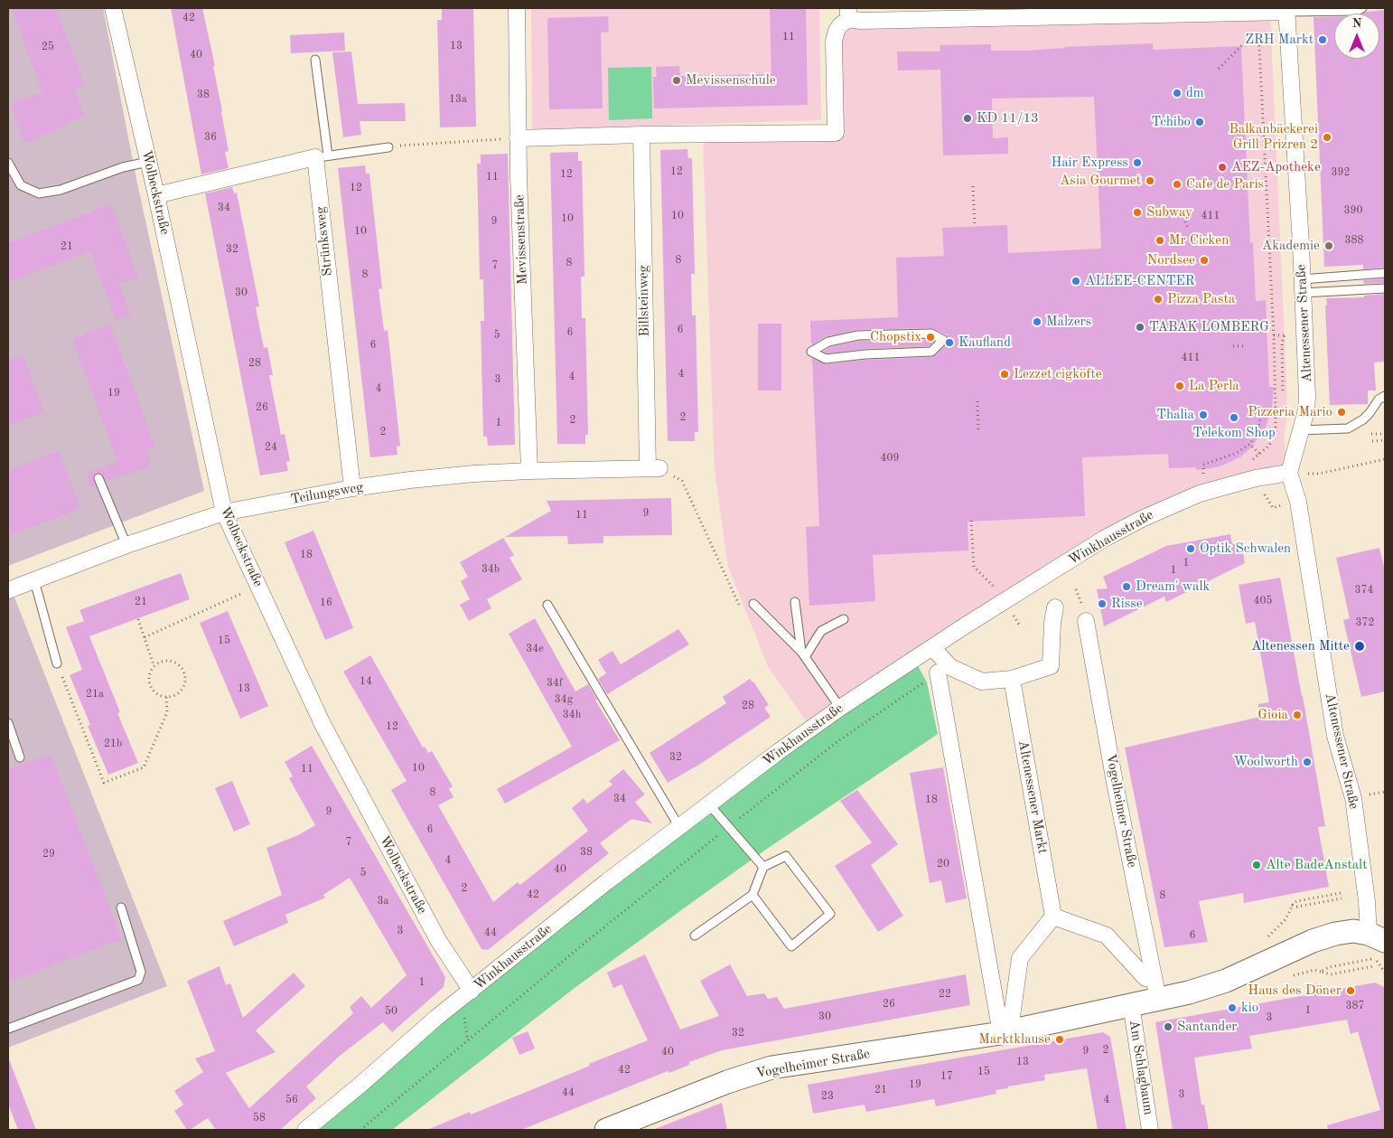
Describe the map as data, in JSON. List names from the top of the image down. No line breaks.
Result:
{"streets":{"main road":["Vogelheimer Straße"],"street":["Wolbeckstraße","Mevissenstraße","Strünksweg","Billsteinweg","Altenessener Straße","Teilungsweg","Winkhausstraße","Altenessener Markt","Am Schlagbaum"]},"crossings":[["Wolbeckstraße","Teilungsweg"],["Wolbeckstraße","Winkhausstraße"],["Mevissenstraße","Teilungsweg"],["Strünksweg","Teilungsweg"],["Billsteinweg","Teilungsweg"],["Altenessener Straße","Winkhausstraße"],["Altenessener Straße","Vogelheimer Straße"],["Vogelheimer Straße","Am Schlagbaum"]],"places":["ZRH Markt","Mevissenschule","dm","KD 11/13","Tchibo","Balkanbäckerei Grill Prizren 2","Hair Express","AEZ-Apotheke","Asia Gourmet","Cafe de Paris","Subway","Mr Cicken","Akademie","Nordsee","ALLEE-CENTER","Pizza Pasta","Malzers","TABAK LOMBERG","Chopstix","Kaufland","Lezzet cigköfte","La Perla","Pizzeria Mario","Thalia","Telekom Shop","Optik Schwalen","Dream' walk","Risse","Altenessen Mitte","Gioia","Woolworth","Alte BadeAnstalt","Haus des Döner","kio","Santander","Marktklause"],"house_numbers":["42","11","13","25","40","38","13a","36","12","392","12","11","12","34","390","10","411","10","9","10","388","21","32","8","8","7","8","30","6","6","5","6","411","28","4","4","3","4","19","26","2","2","1","2","24","409","9","11","18","1","34b","1","374","405","21","16","372","15","34e","14","34f","13","21a","34g","28","34h","12","21b","32","10","11","8","34","18","9","6","7","38","29","4","20","40","5","2","42","8","3a","3","44","6","1","22","26","387","1","50","30","3","32","2","9","40","13","42","15","17","19","21","44","3","23","56","4","58"],"north":"top"}
